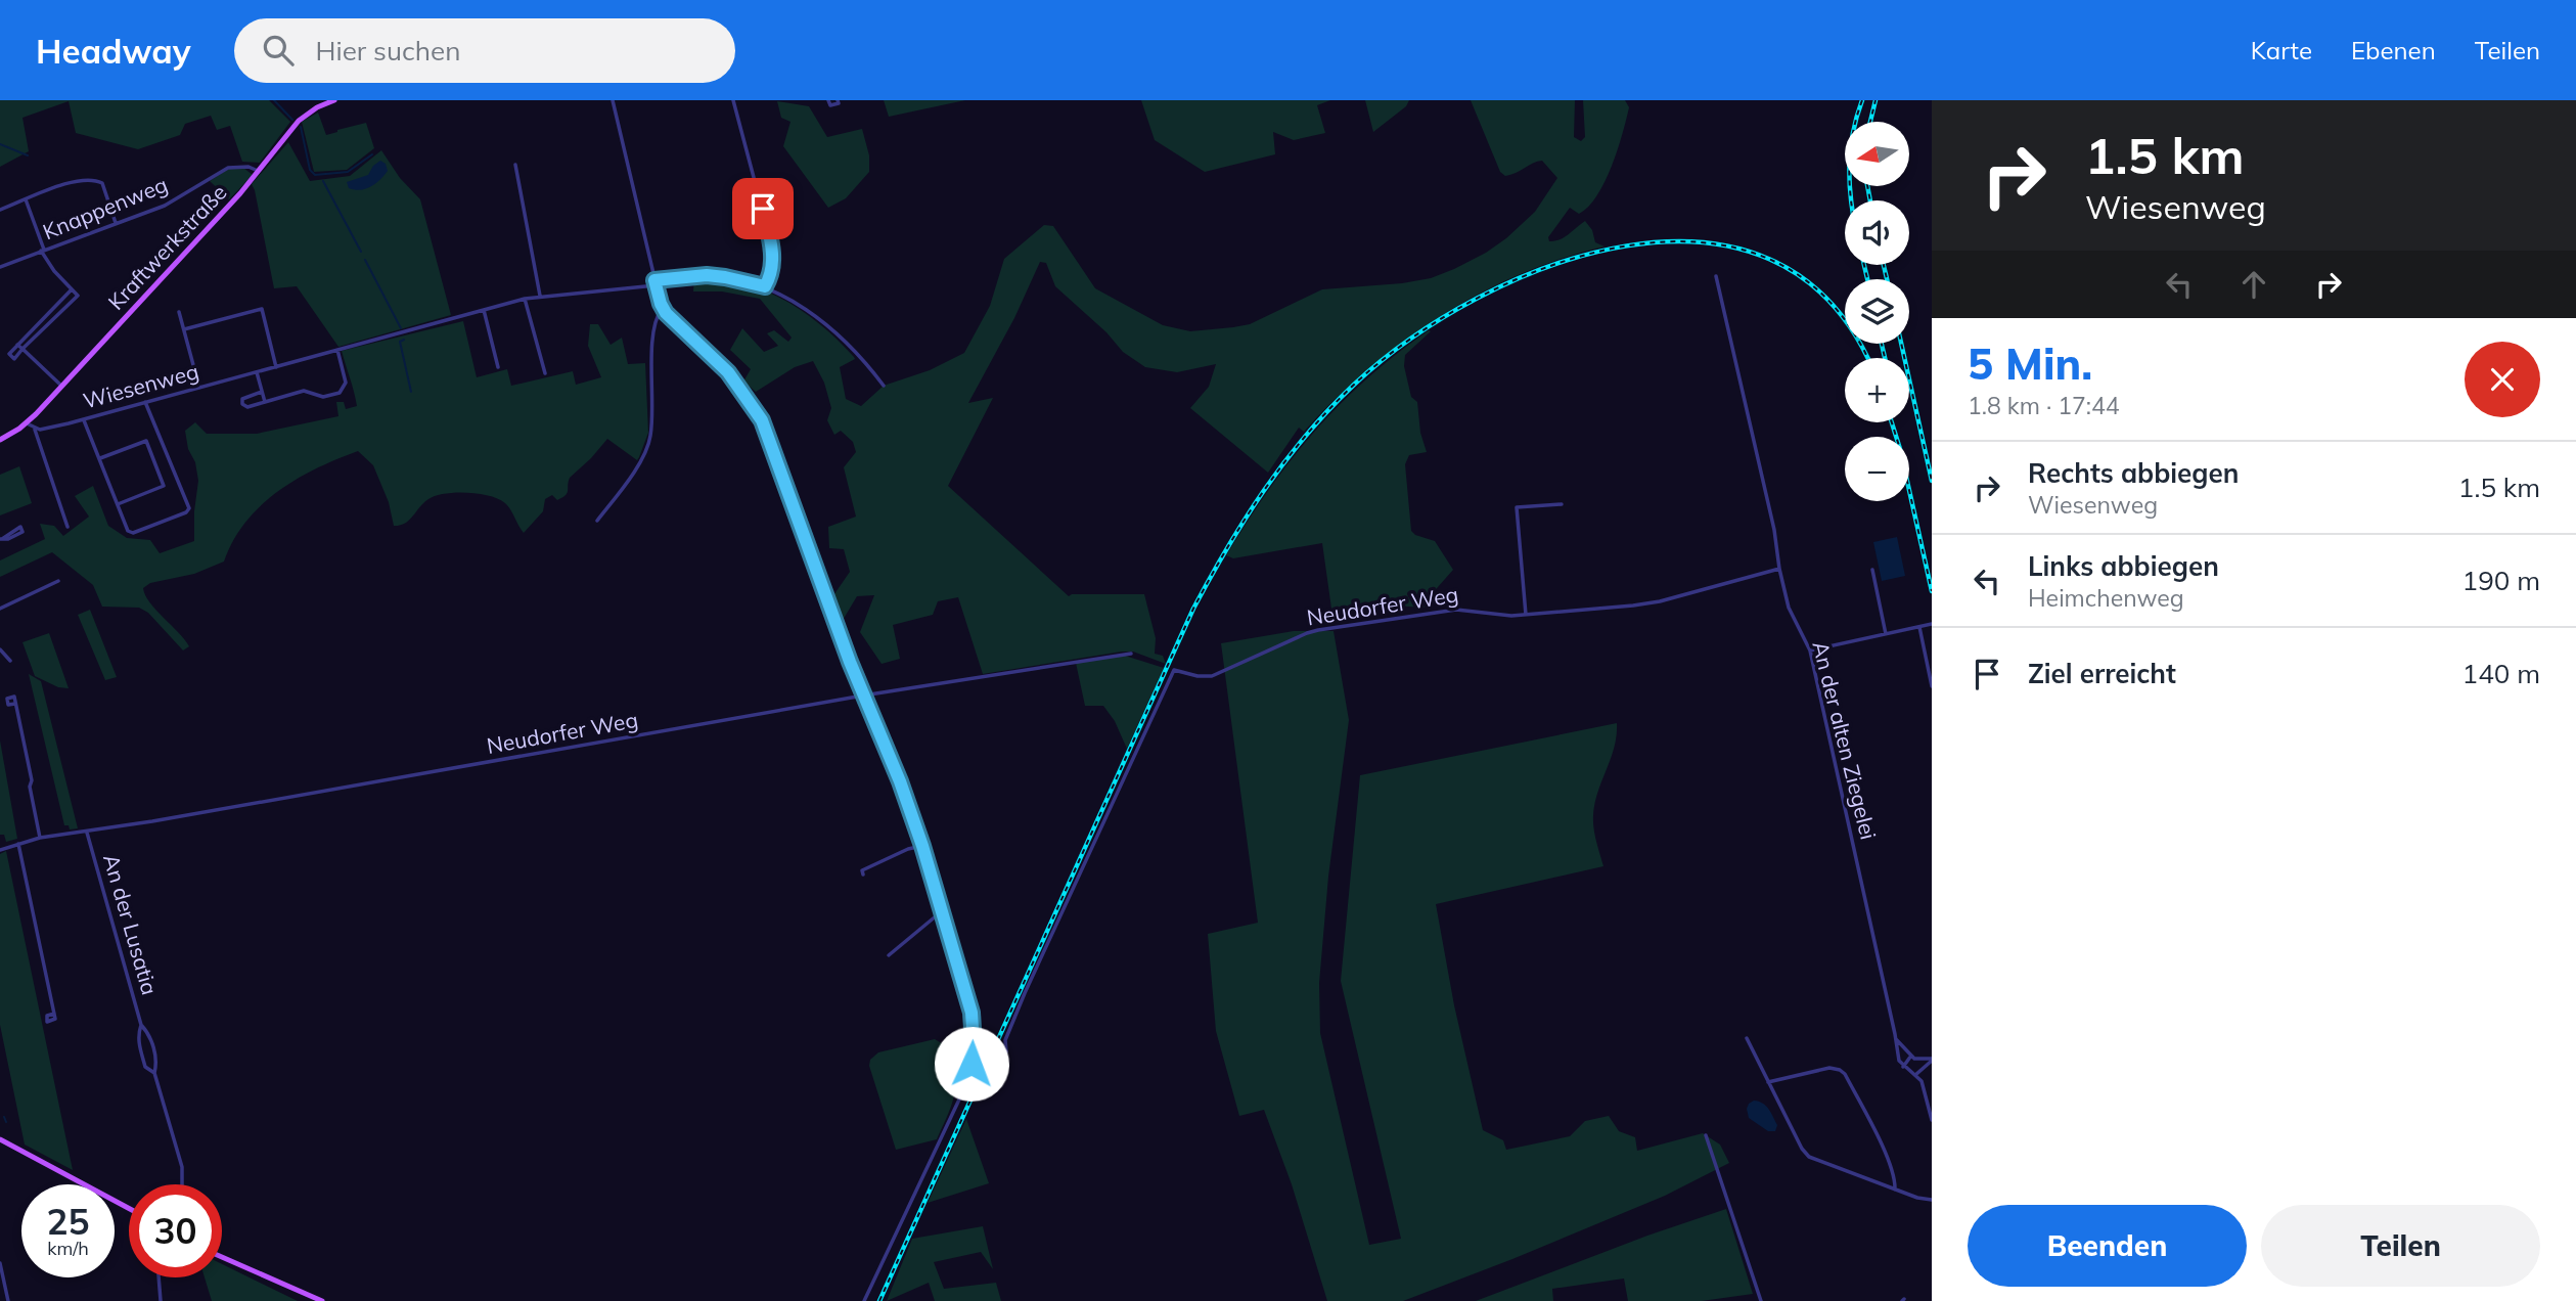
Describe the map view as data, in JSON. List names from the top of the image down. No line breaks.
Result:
{"streets":{"main road":["Kraftwerkstraße"],"street":["Knappenweg","Wiesenweg","Neudorfer Weg","An der alten Ziegelei","An der Lusatia"]},"crossings":[["Knappenweg","Kraftwerkstraße"],["Neudorfer Weg","An der alten Ziegelei"],["Neudorfer Weg","An der Lusatia"]],"north":"left","page":{"header":"Headway","search":"Hier suchen","nav":["Karte","Ebenen","Teilen"],"turn":["1.5 km","Wiesenweg"],"map_buttons":["+","−"],"heading":["5 Min.","1.8 km · 17:44"],"list":[{"name":"Rechts abbiegen","note":"Wiesenweg","value":"1.5 km"},{"name":"Links abbiegen","note":"Heimchenweg","value":"190 m"},{"name":"Ziel erreicht","value":"140 m"}],"speed":"25 km/h","limit":"30","buttons":["Beenden","Teilen"]}}
